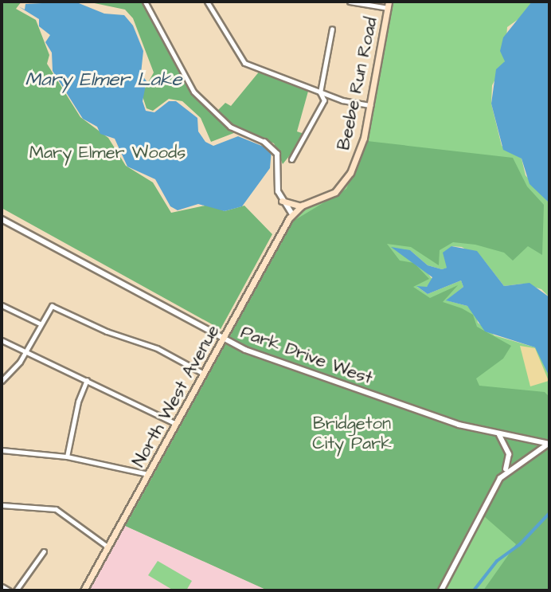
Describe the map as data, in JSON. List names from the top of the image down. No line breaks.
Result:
{"streets":{"main road":["Beebe Run Road","North West Avenue"],"street":["Park Drive West"]},"crossings":[["Beebe Run Road","North West Avenue"],["Park Drive West","North West Avenue"]],"water":["Mary Elmer Lake"],"parks":["Mary Elmer Woods","Bridgeton City Park"]}
